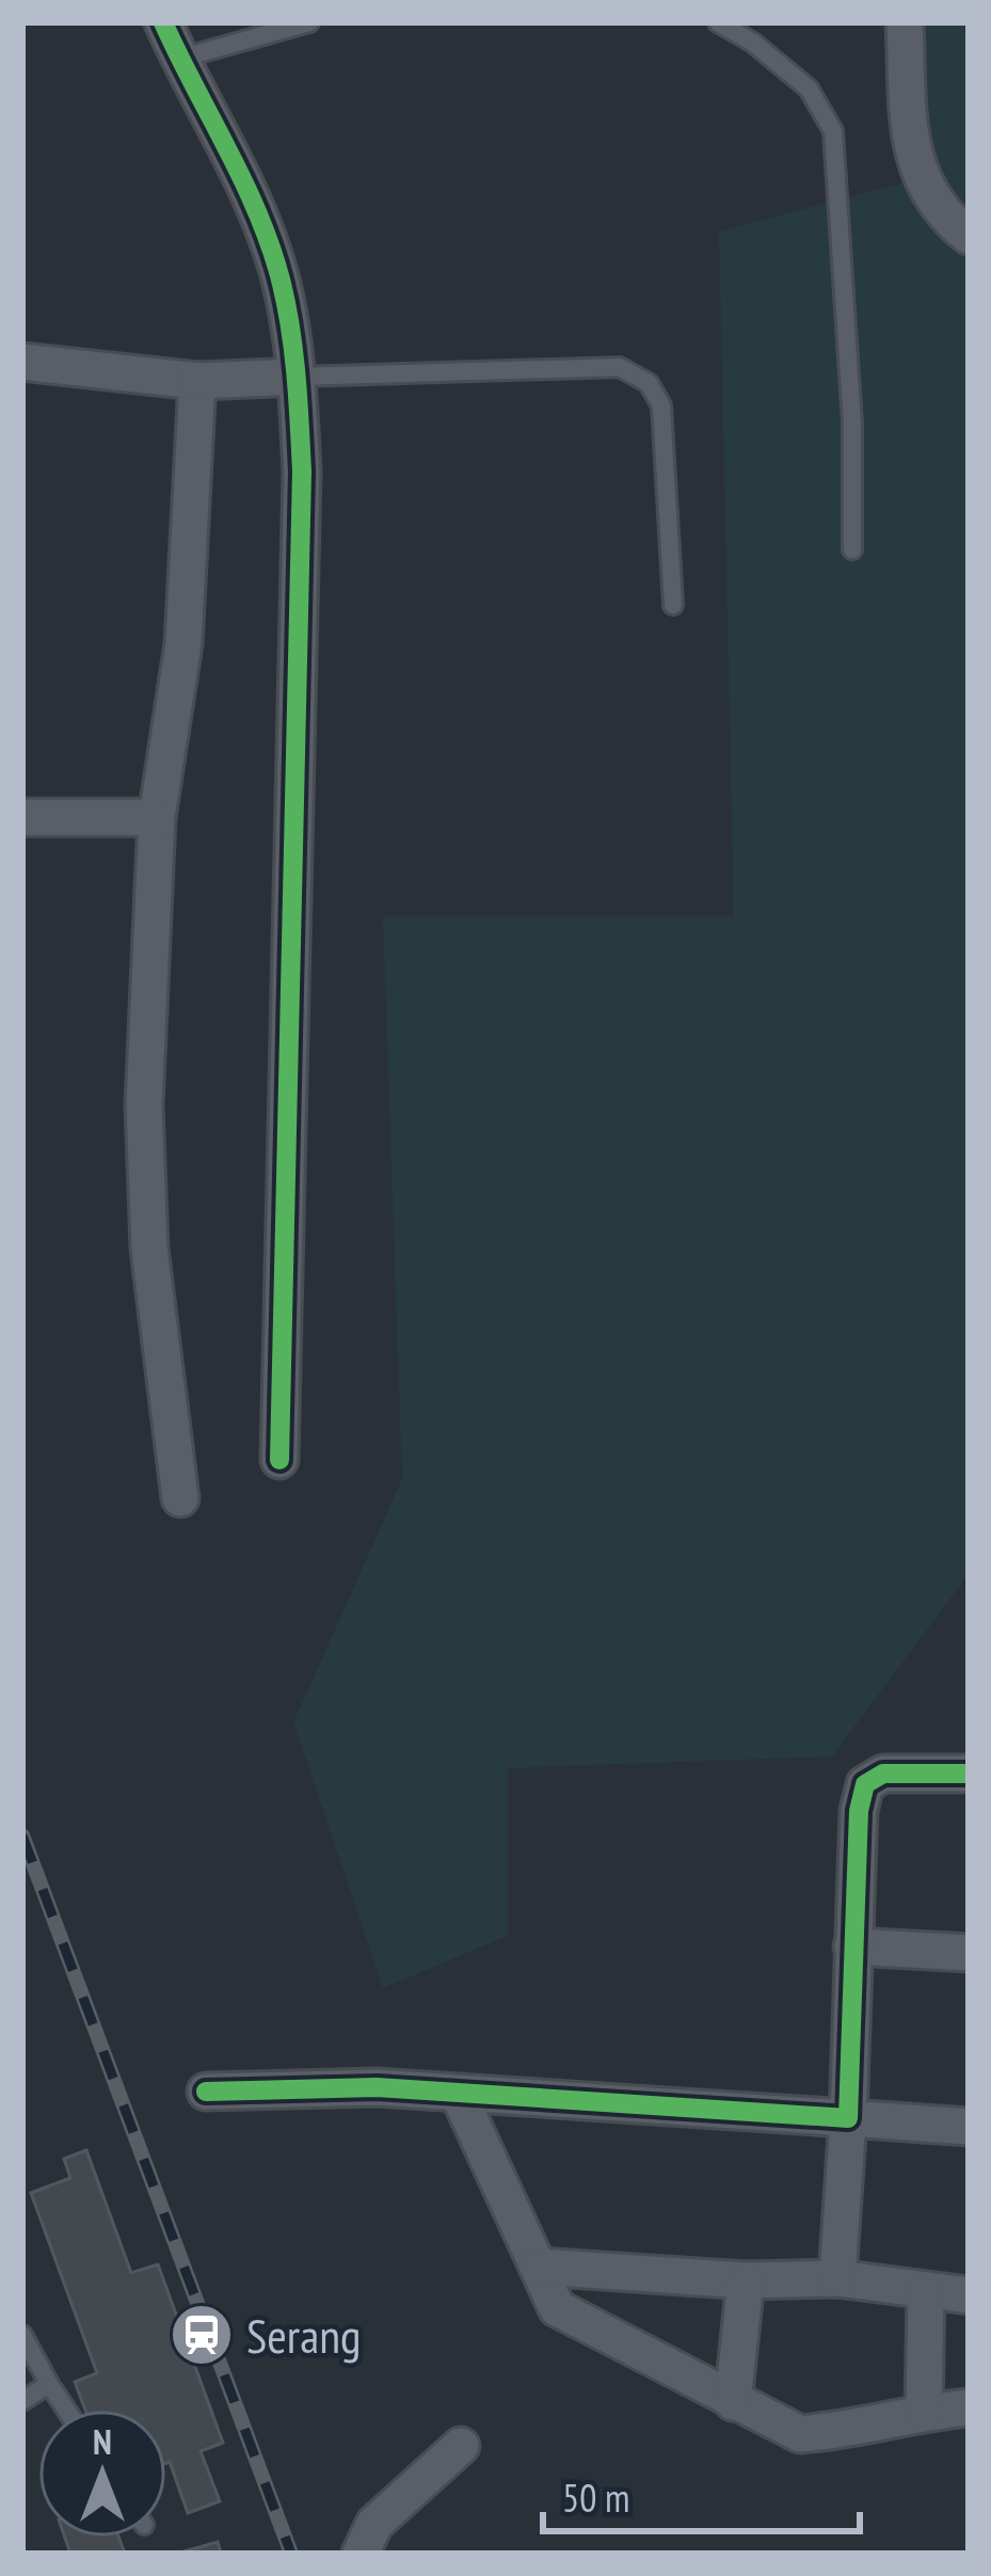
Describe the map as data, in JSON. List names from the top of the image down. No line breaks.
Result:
{"places":{"station":["Serang"]},"scale_bar":"50 m","north":"top"}
